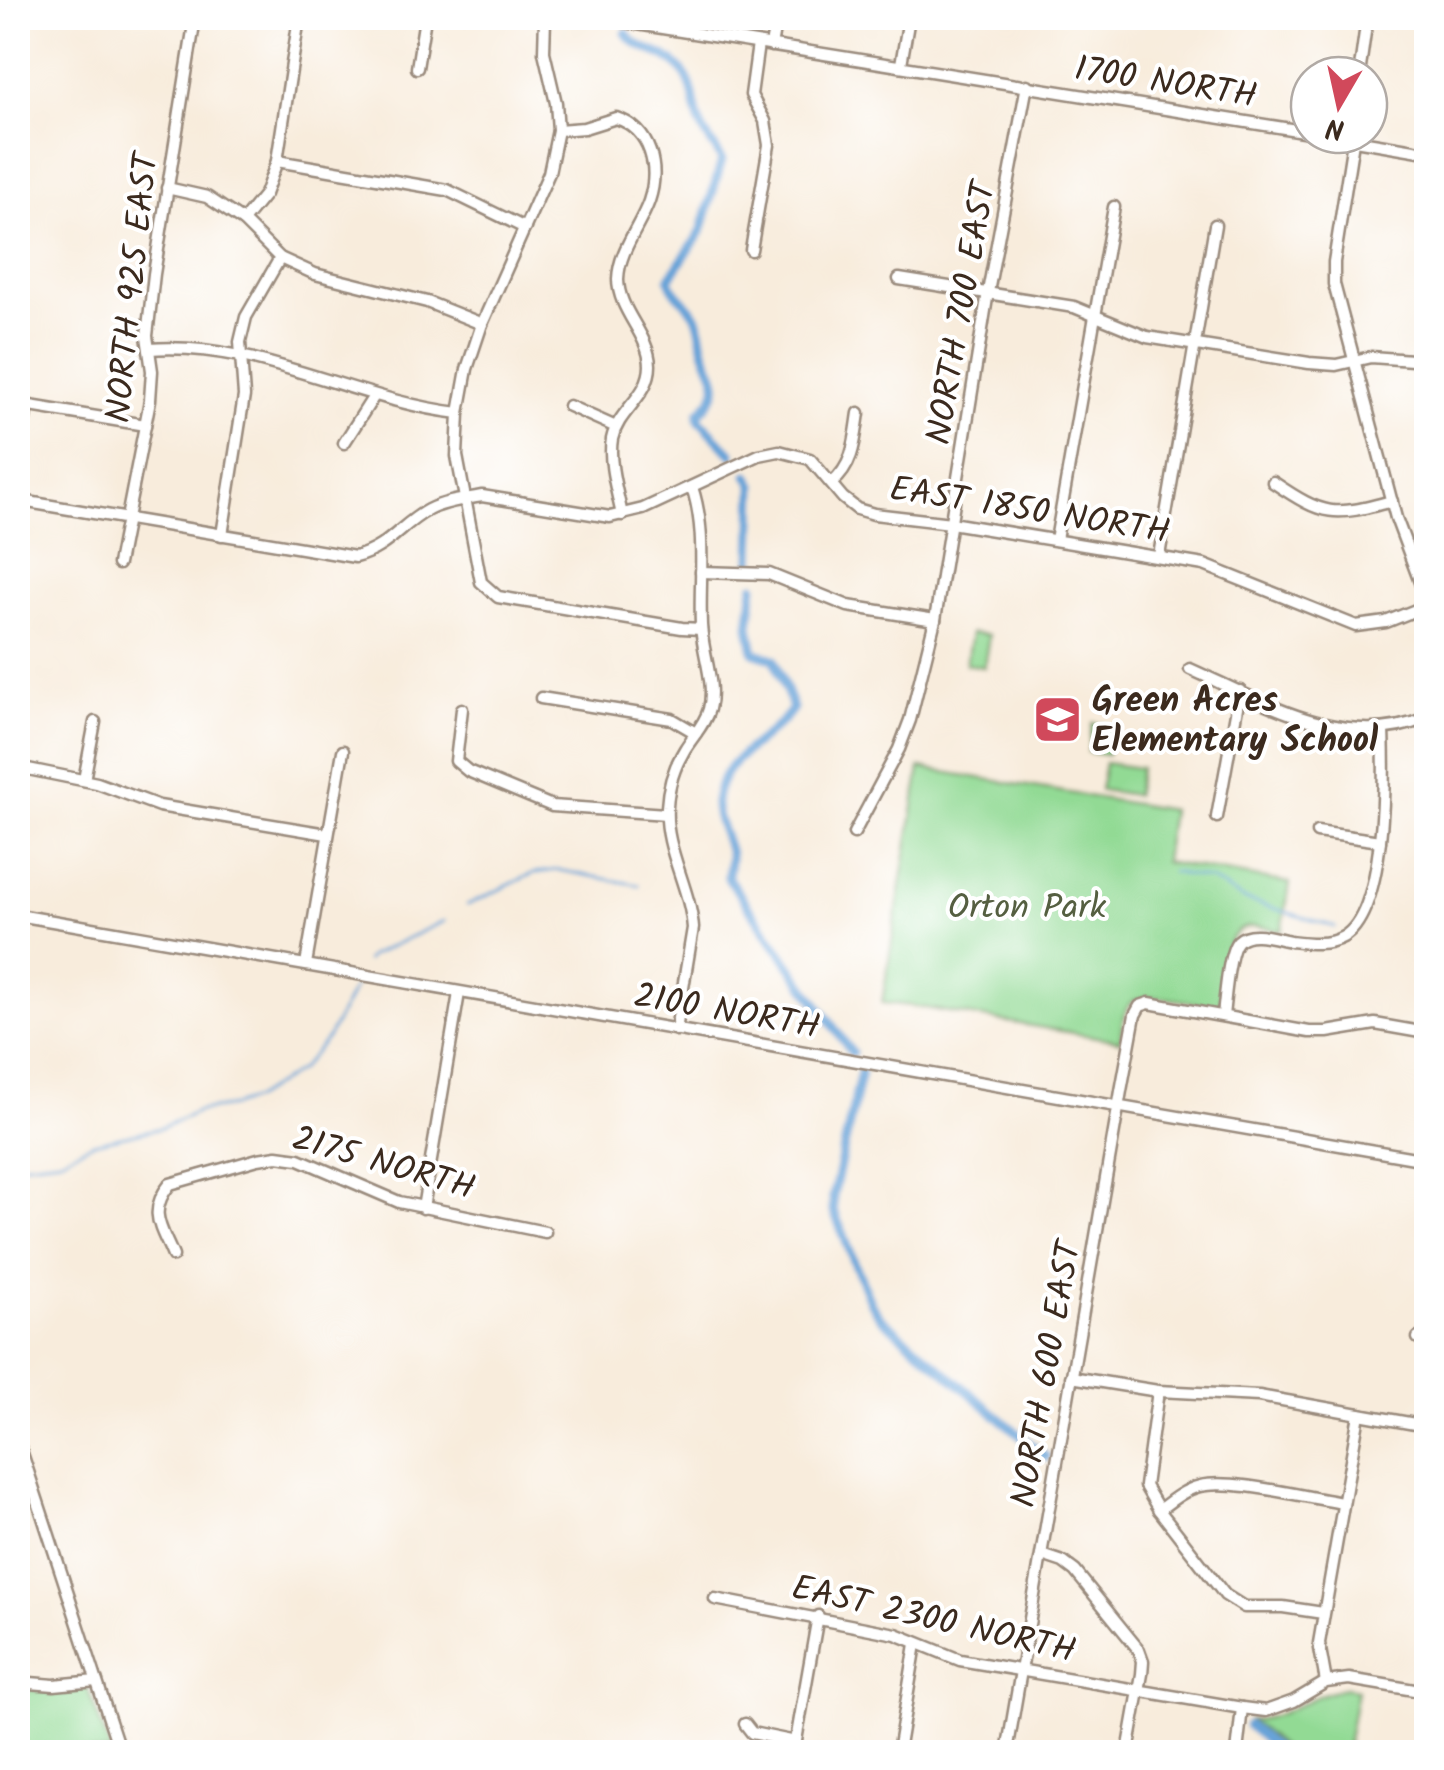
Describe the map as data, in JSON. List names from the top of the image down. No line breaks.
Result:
{"streets":{"street":["1700 NORTH","NORTH 925 EAST","NORTH 700 EAST","EAST 1850 NORTH","2100 NORTH","2175 NORTH","NORTH 600 EAST","EAST 2300 NORTH"]},"crossings":[["1700 NORTH","NORTH 700 EAST"],["NORTH 700 EAST","EAST 1850 NORTH"],["2100 NORTH","NORTH 600 EAST"],["NORTH 600 EAST","EAST 2300 NORTH"]],"parks":["Orton Park"],"places":{"school or university":["Green Acres Elementary School"]},"north":"bottom"}
